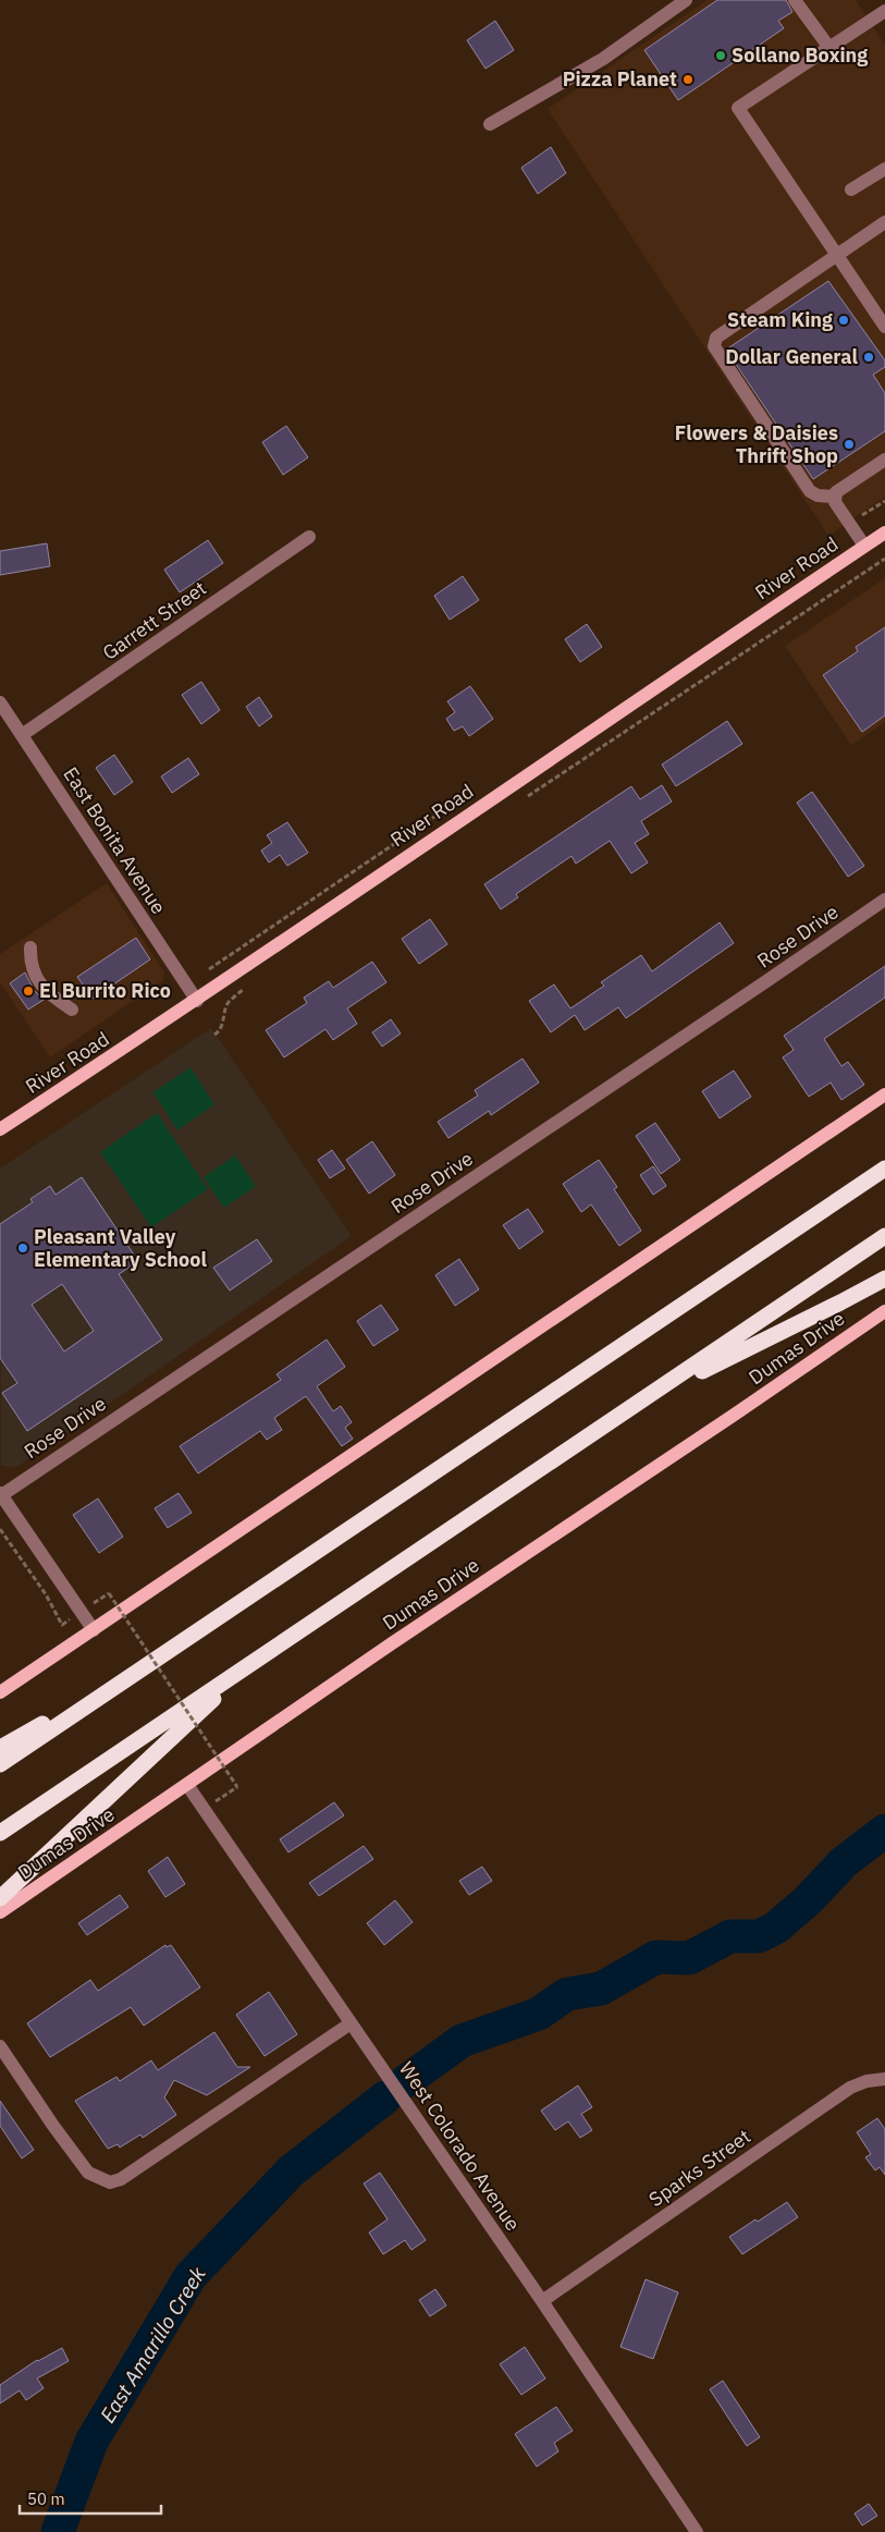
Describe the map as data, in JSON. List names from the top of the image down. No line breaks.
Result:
{"streets":{"main road":["River Road","Dumas Drive"],"street":["Garrett Street","East Bonita Avenue","Rose Drive","West Colorado Avenue","Sparks Street"]},"crossings":[["River Road","East Bonita Avenue"],["Garrett Street","East Bonita Avenue"],["Dumas Drive","West Colorado Avenue"],["West Colorado Avenue","Sparks Street"]],"water":["East Amarillo Creek"],"places":["Sollano Boxing","Pizza Planet","Steam King","Dollar General","Flowers & Daisies Thrift Shop","El Burrito Rico","Pleasant Valley Elementary School"],"scale_bar":"50 m"}
